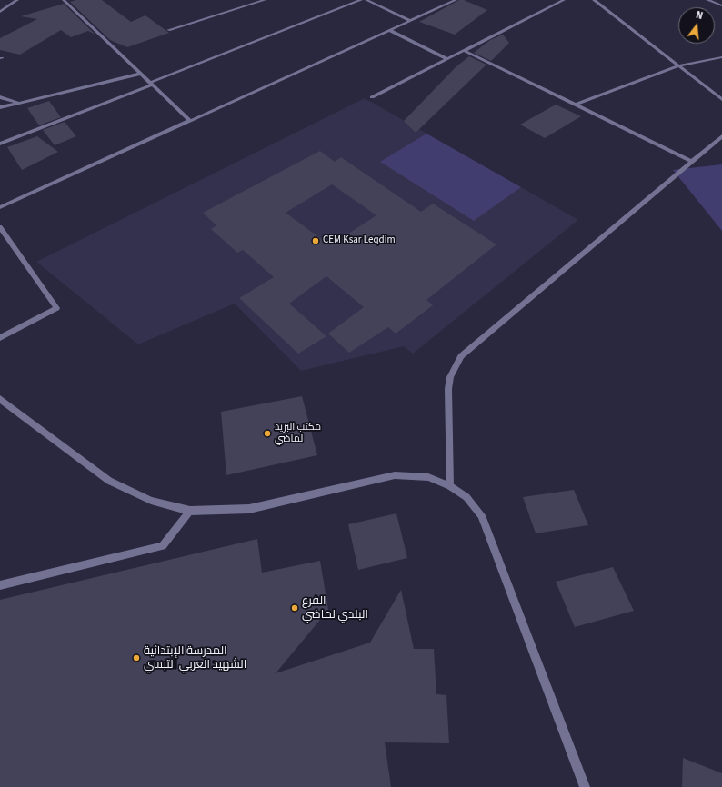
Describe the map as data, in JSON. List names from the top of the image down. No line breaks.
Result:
{"places":["CEM Ksar Leqdim","مكتب البريد لماضي","الفرع البلدي لماضي","المدرسة الإبتدائية الشهيد العربي التبسي"],"north":"top"}
